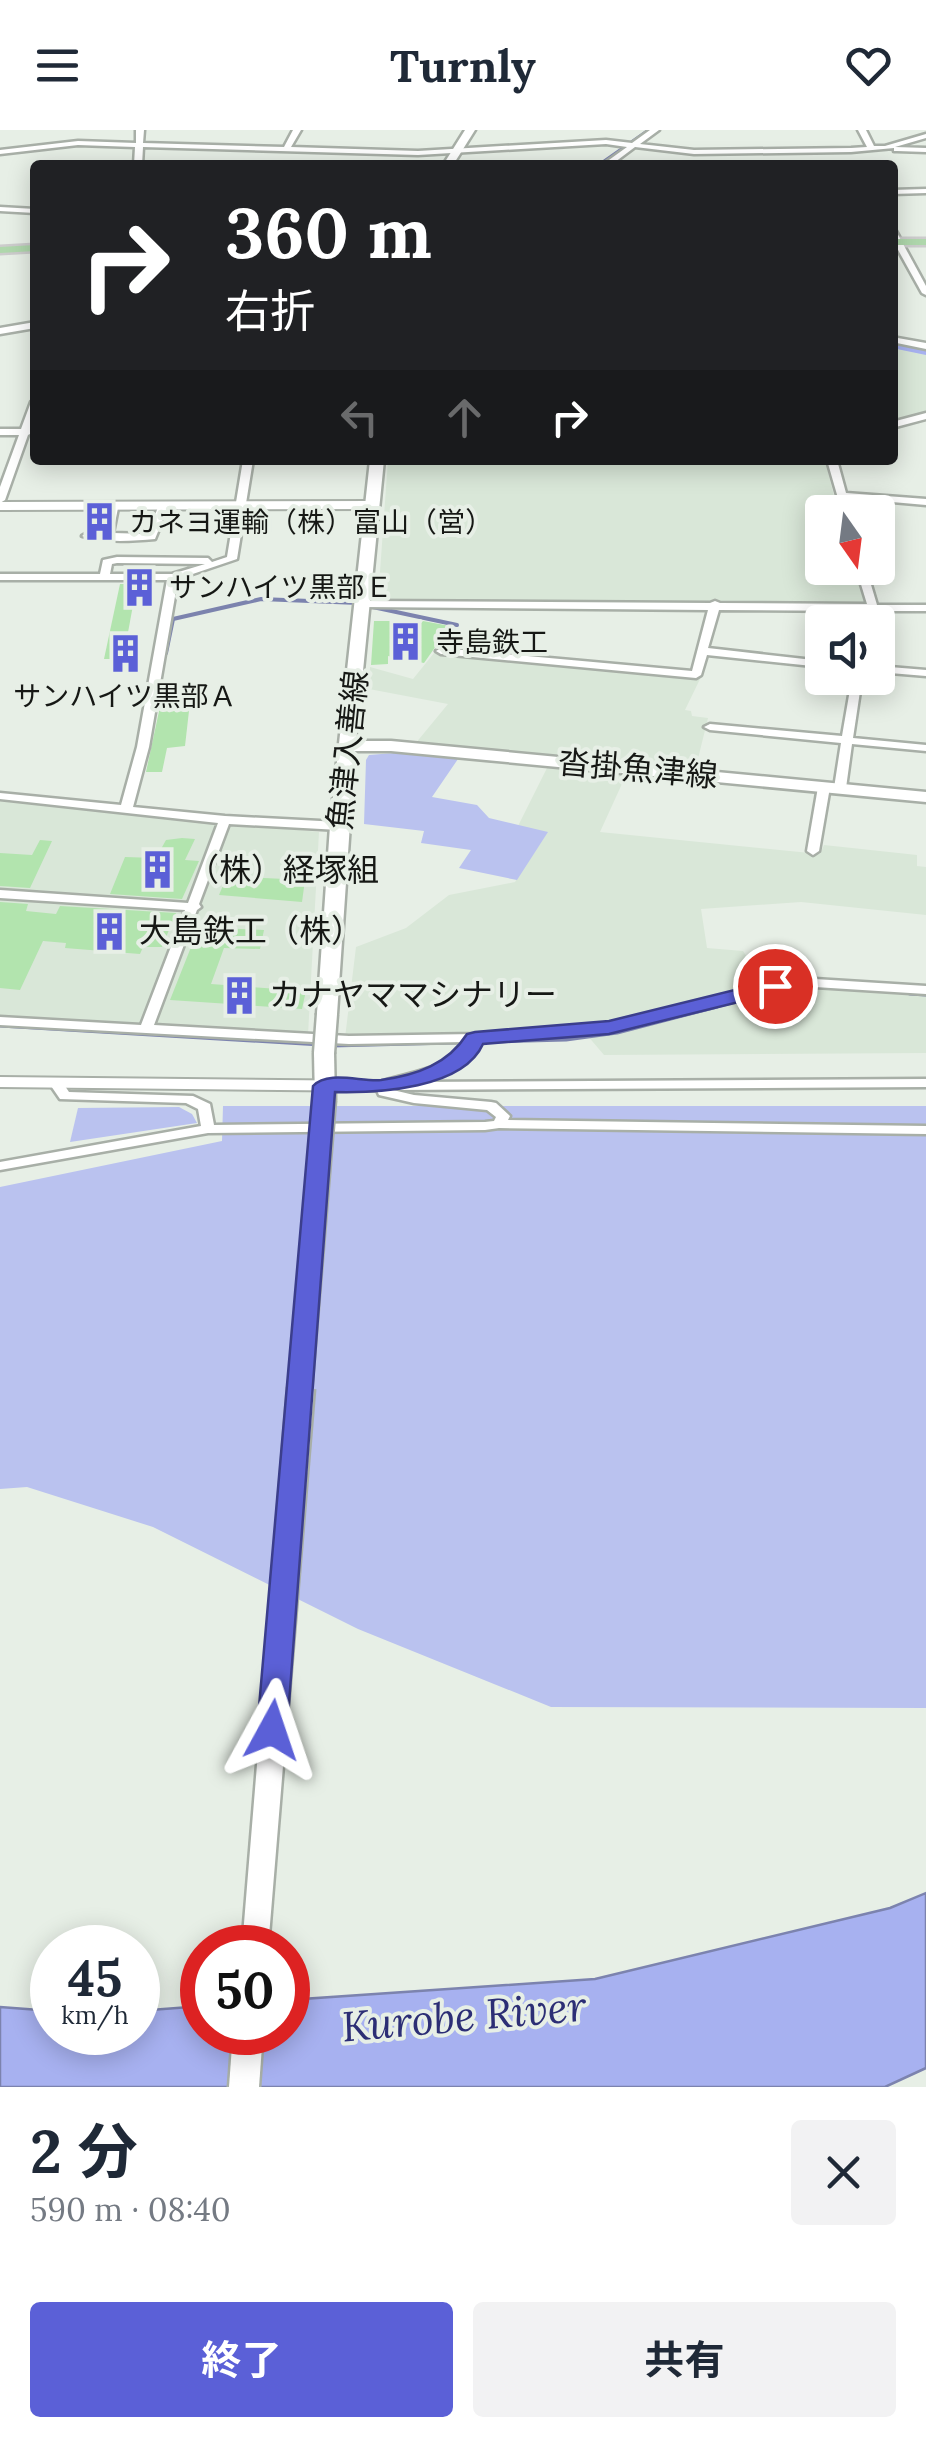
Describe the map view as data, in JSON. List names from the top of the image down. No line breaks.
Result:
{"streets":{"main road":["魚津入善線","沓掛魚津線"]},"crossings":[["魚津入善線","沓掛魚津線"]],"water":["Kurobe River"],"places":{"building":["カネヨ運輸（株）富山（営）","サンハイツ黒部Ｅ","寺島鉄工","サンハイツ黒部Ａ","（株）経塚組","大島鉄工（株）","カナヤママシナリー"]},"north":"bottom","page":{"header":"Turnly","turn":["360 m","右折"],"speed":"45 km/h","limit":"50","heading":["2 分","590 m · 08:40"],"buttons":["終了","共有"]}}
